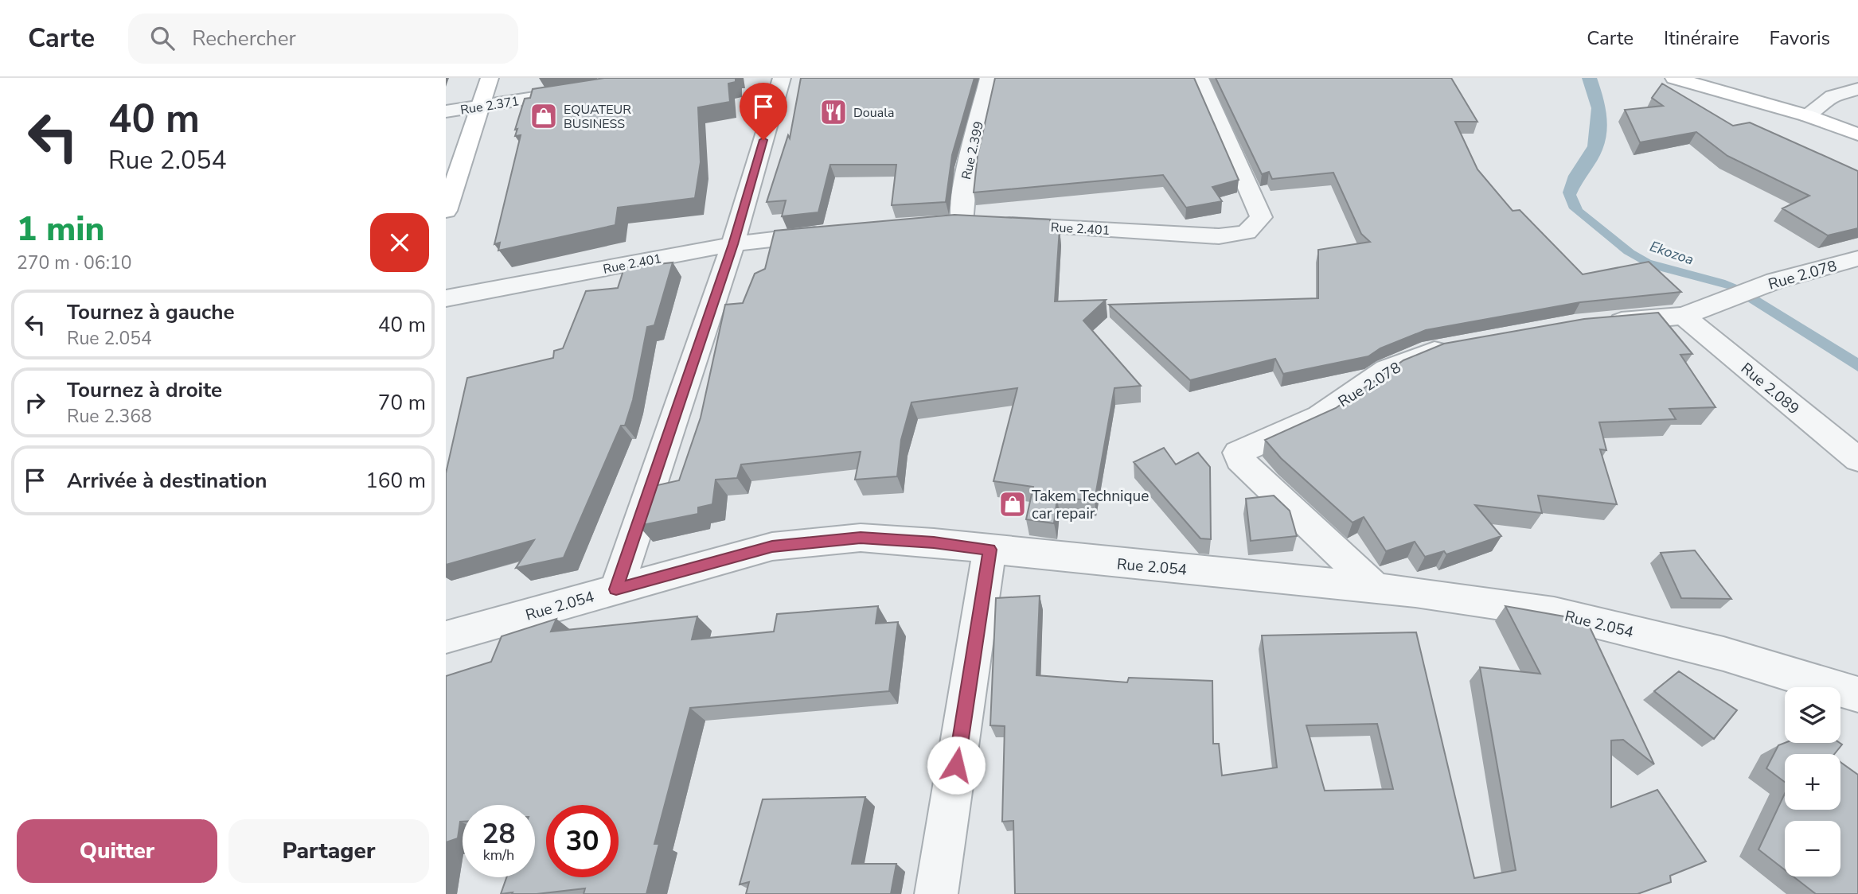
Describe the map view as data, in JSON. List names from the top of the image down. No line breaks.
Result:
{"streets":{"street":["Rue 2.371","Rue 2.399","Rue 2.401","Rue 2.078","Rue 2.089","Rue 2.054"]},"crossings":[["Rue 2.399","Rue 2.401"],["Rue 2.078","Rue 2.089"],["Rue 2.078","Rue 2.054"]],"water":["Ekozoa"],"places":{"restaurant":["Douala"],"shop":["EQUATEUR BUSINESS","Takem Technique car repair"]},"page":{"header":"Carte","search":"Rechercher","nav":["Carte","Itinéraire","Favoris"],"turn":["40 m","Rue 2.054"],"heading":["1 min","270 m · 06:10"],"list":[{"name":"Tournez à gauche","note":"Rue 2.054","value":"40 m"},{"name":"Tournez à droite","note":"Rue 2.368","value":"70 m"},{"name":"Arrivée à destination","value":"160 m"}],"map_buttons":["+","−"],"speed":"28 km/h","limit":"30","buttons":["Quitter","Partager"]}}
